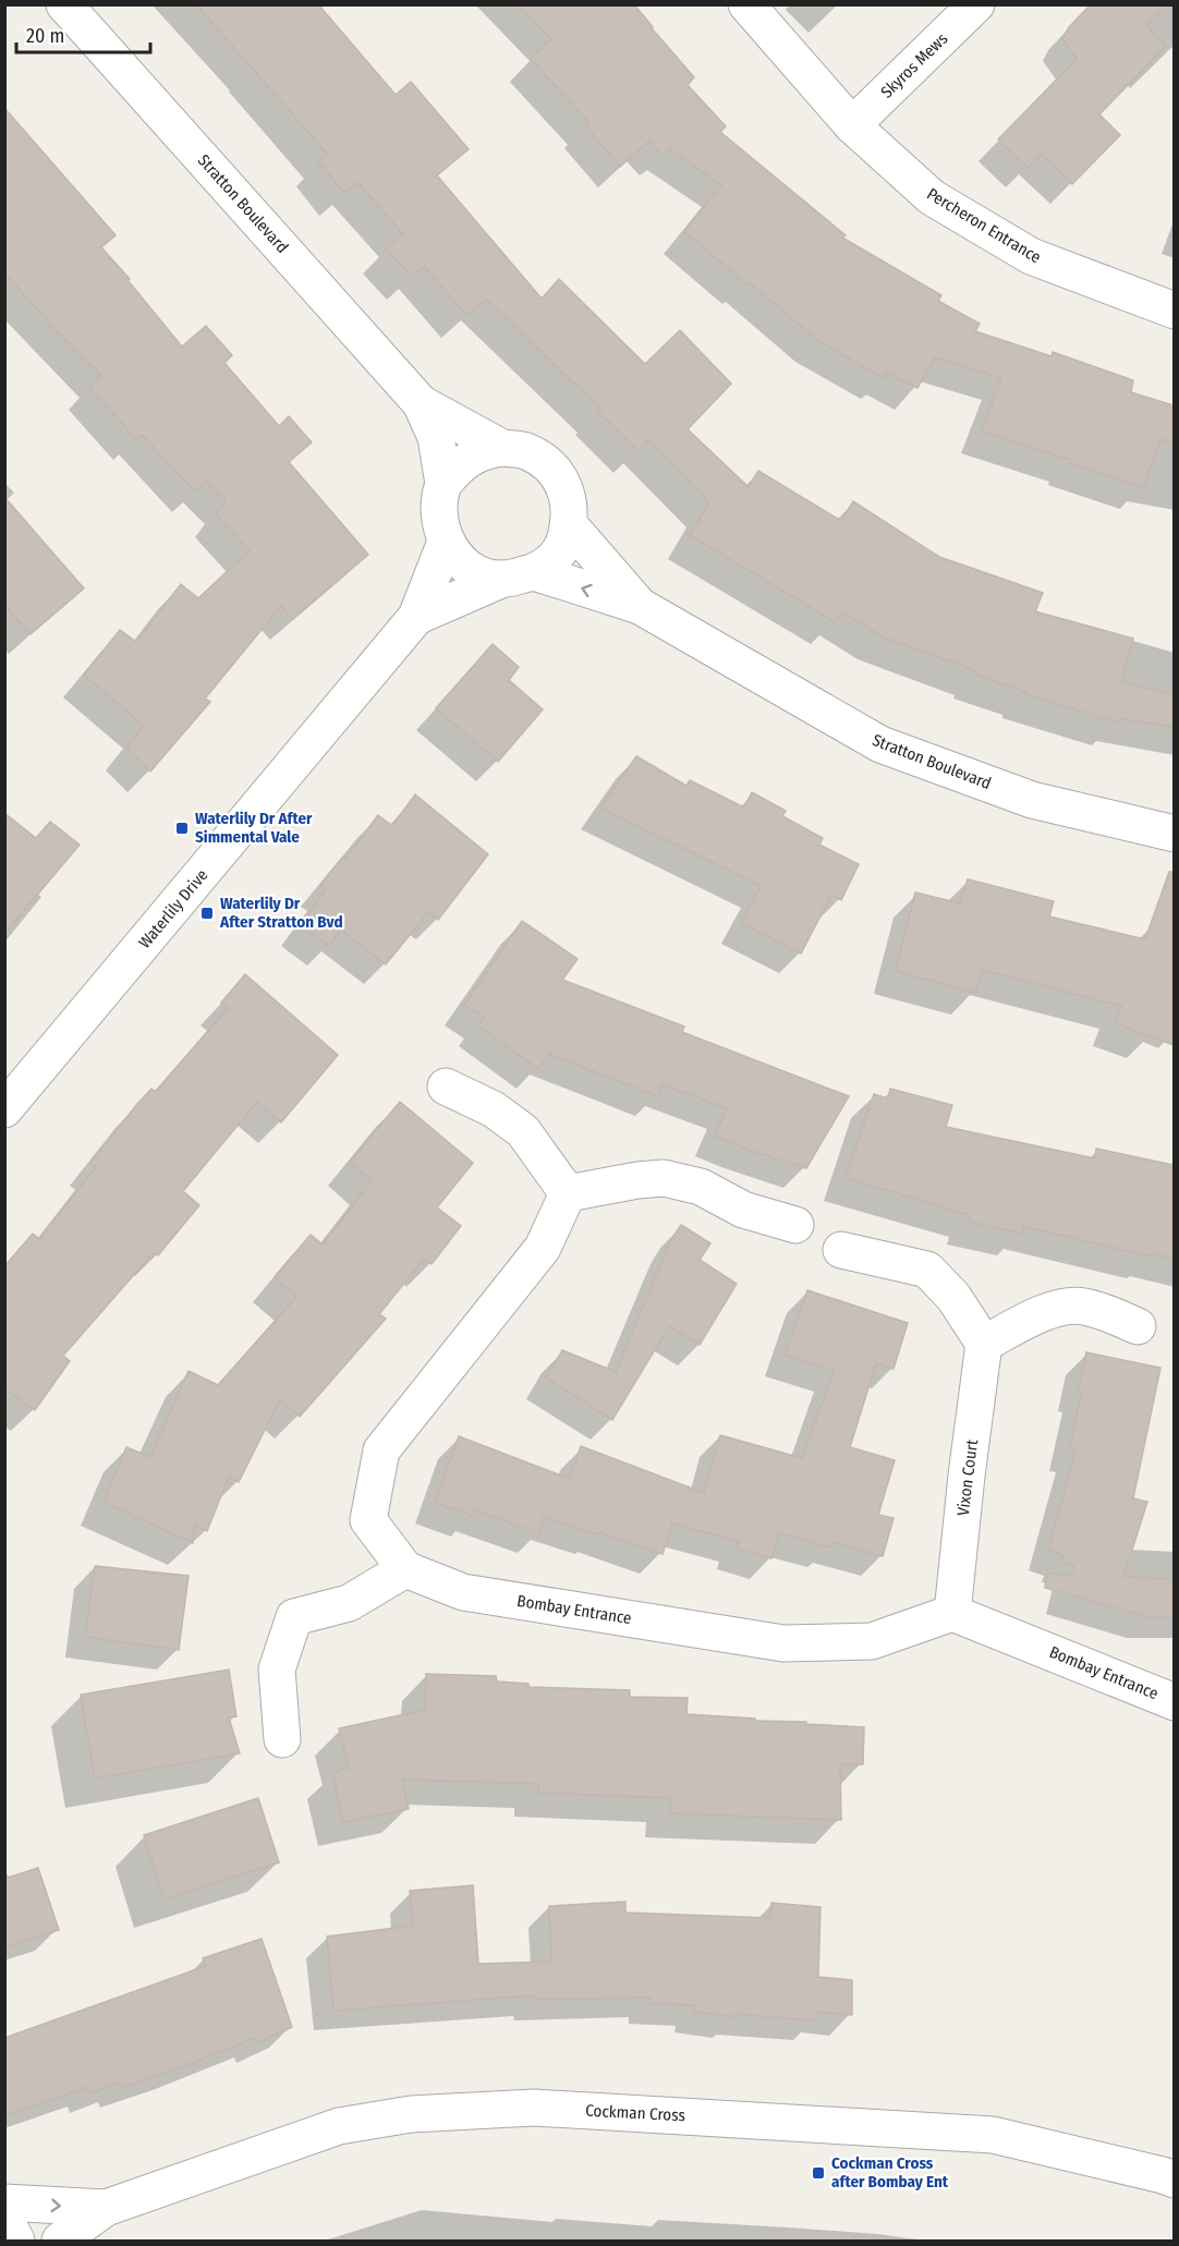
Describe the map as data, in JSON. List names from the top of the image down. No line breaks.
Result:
{"streets":{"street":["Skyros Mews","Stratton Boulevard","Percheron Entrance","Waterlily Drive","Vixon Court","Bombay Entrance","Cockman Cross"]},"crossings":[["Skyros Mews","Percheron Entrance"],["Stratton Boulevard","Waterlily Drive"],["Vixon Court","Bombay Entrance"]],"places":{"transit":["Waterlily Dr After Simmental Vale","Waterlily Dr After Stratton Bvd","Cockman Cross after Bombay Ent"]},"scale_bar":"20 m"}
